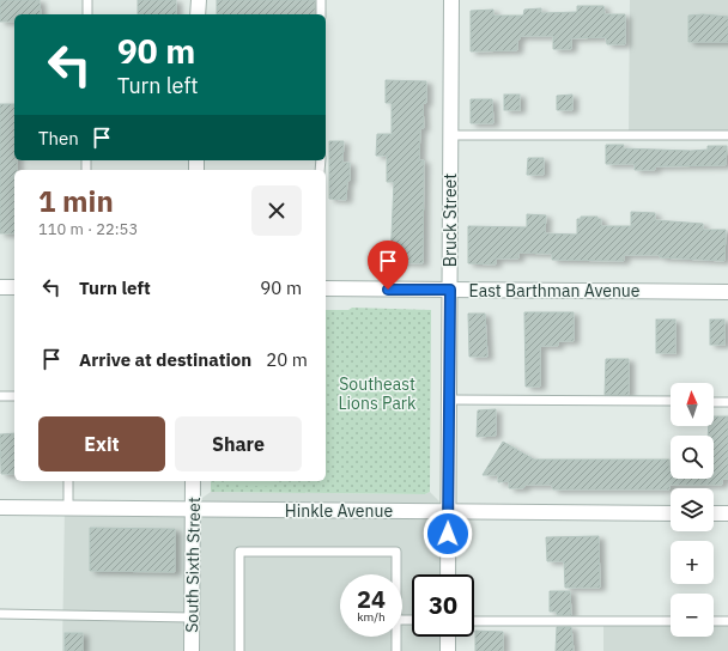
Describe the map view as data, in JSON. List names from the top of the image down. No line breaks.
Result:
{"streets":{"street":["Bruck Street","East Barthman Avenue","Hinkle Avenue","South Sixth Street"]},"crossings":[["Bruck Street","East Barthman Avenue"],["Bruck Street","Hinkle Avenue"],["Hinkle Avenue","South Sixth Street"]],"parks":["Southeast Lions Park"],"north":"top","page":{"turn":["90 m","Turn left"],"then":"Then","heading":["1 min","110 m · 22:53"],"list":[{"name":"Turn left","value":"90 m"},{"name":"Arrive at destination","value":"20 m"}],"map_buttons":["+","−"],"buttons":["Exit","Share"],"speed":"24 km/h","limit":"30"}}
